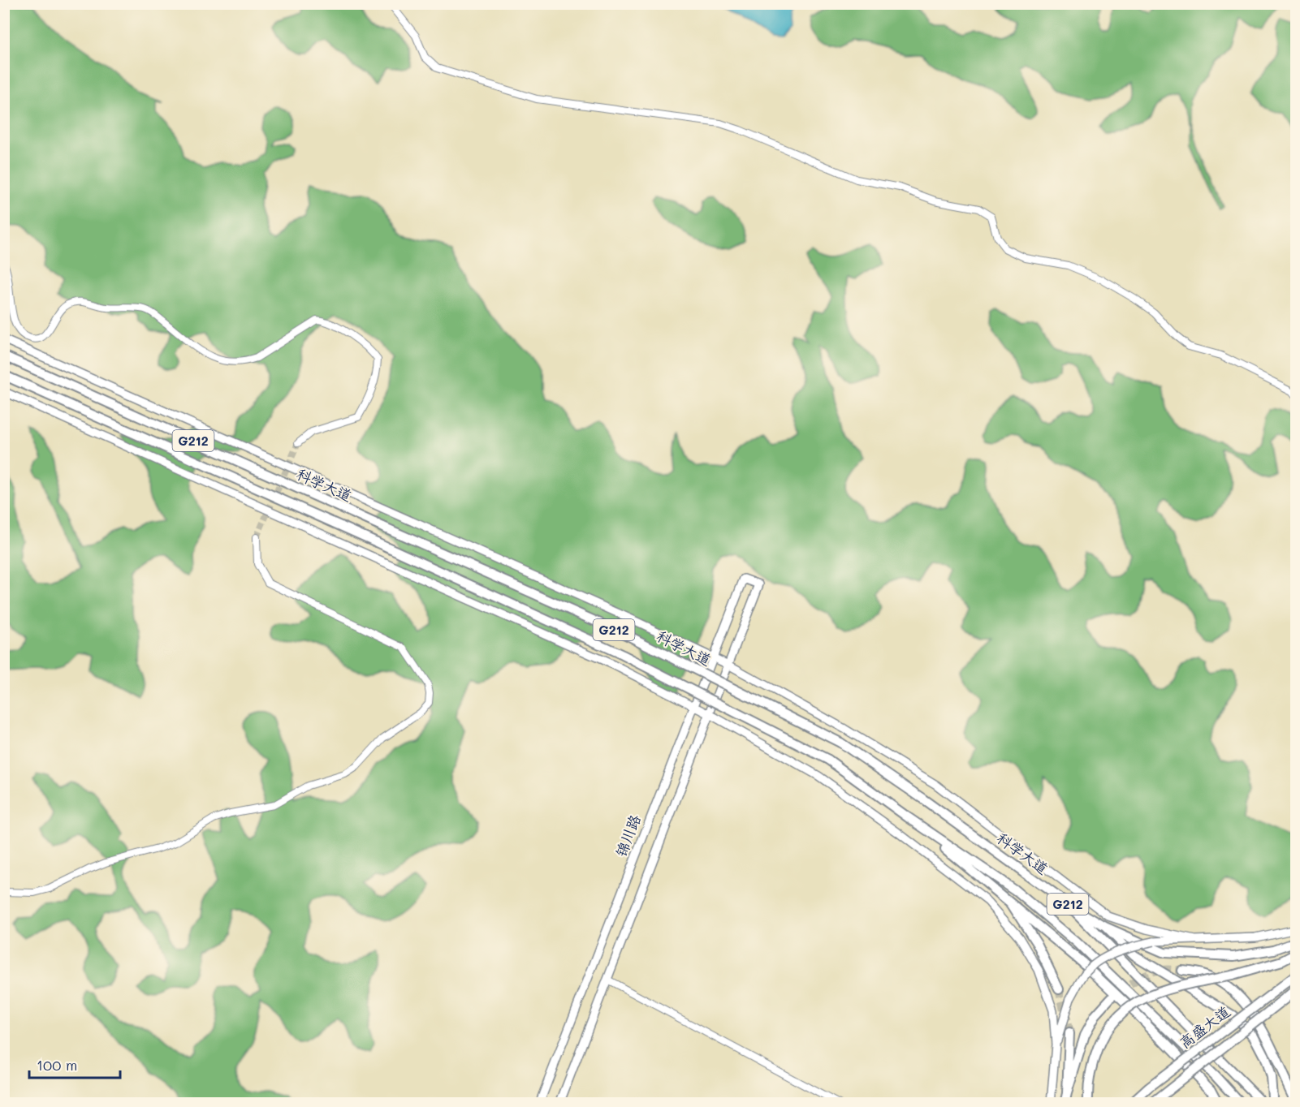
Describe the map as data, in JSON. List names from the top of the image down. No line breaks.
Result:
{"streets":{"highway":["G212","科学大道","高盛大道"],"main road":["锦川路"]},"crossings":[["科学大道","锦川路"]],"scale_bar":"100 m"}
